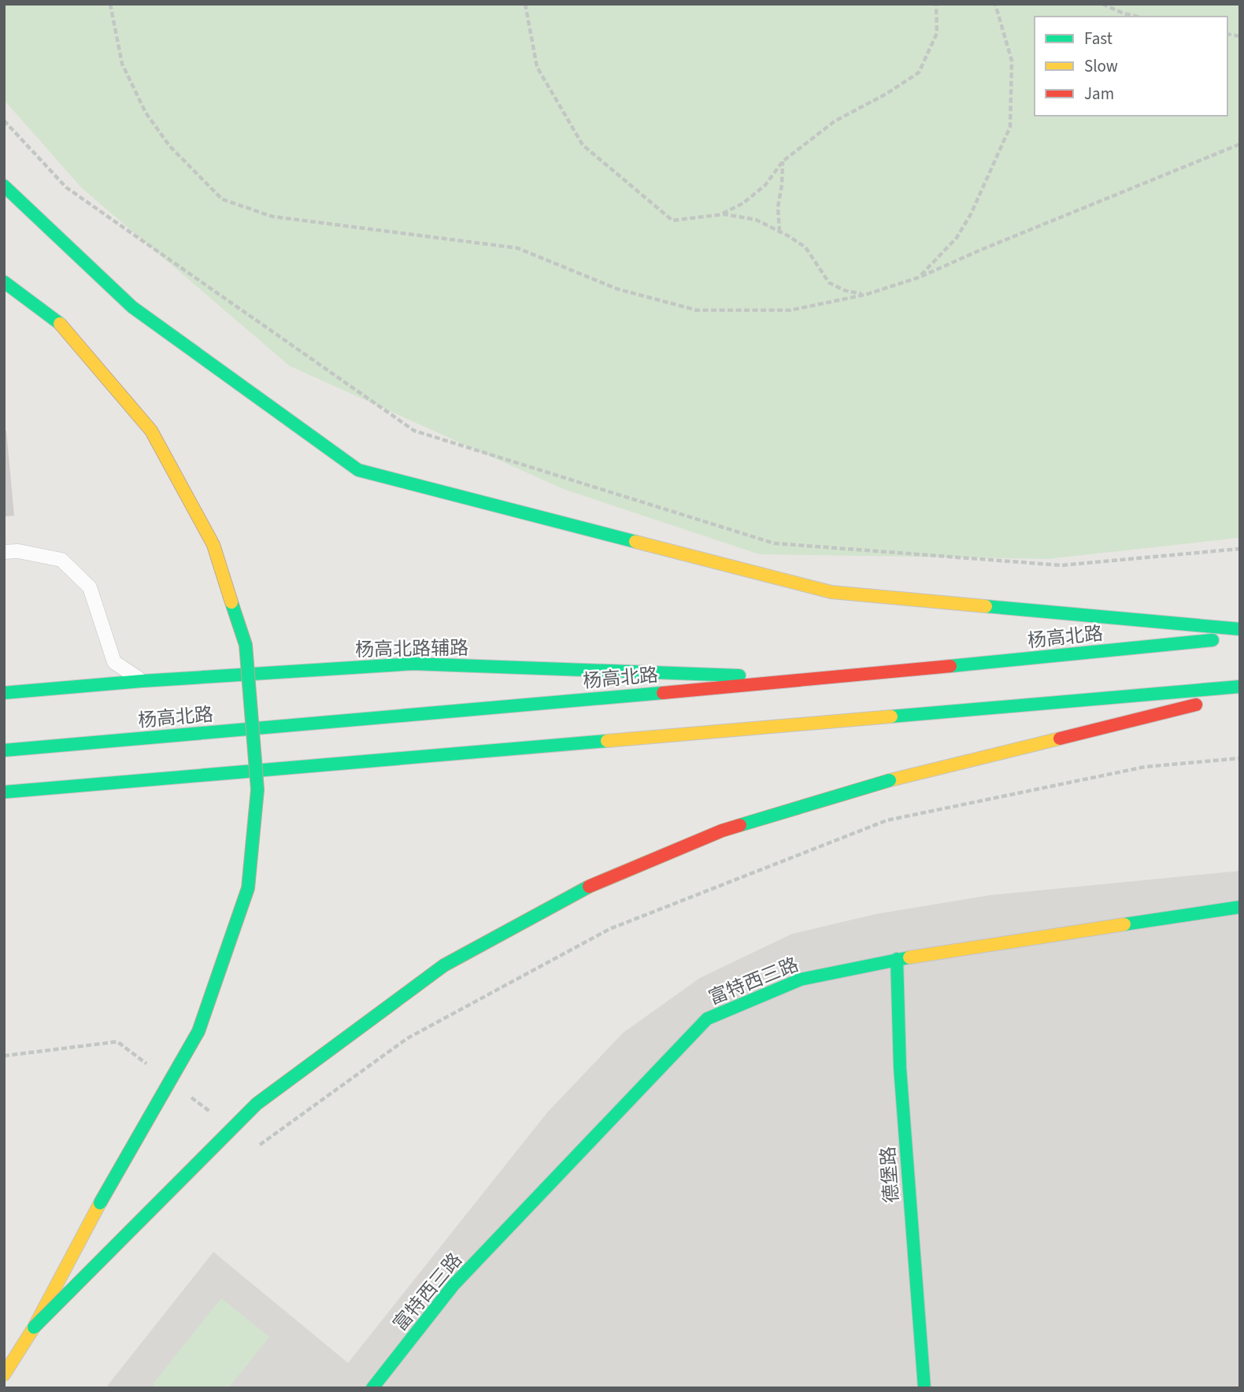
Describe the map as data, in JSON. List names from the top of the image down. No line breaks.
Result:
{"streets":{"main road":["杨高北路","杨高北路辅路","富特西三路","德堡路"]},"crossings":[["杨高北路","杨高北路辅路"],["富特西三路","德堡路"]],"legend":["Fast","Slow","Jam"]}
